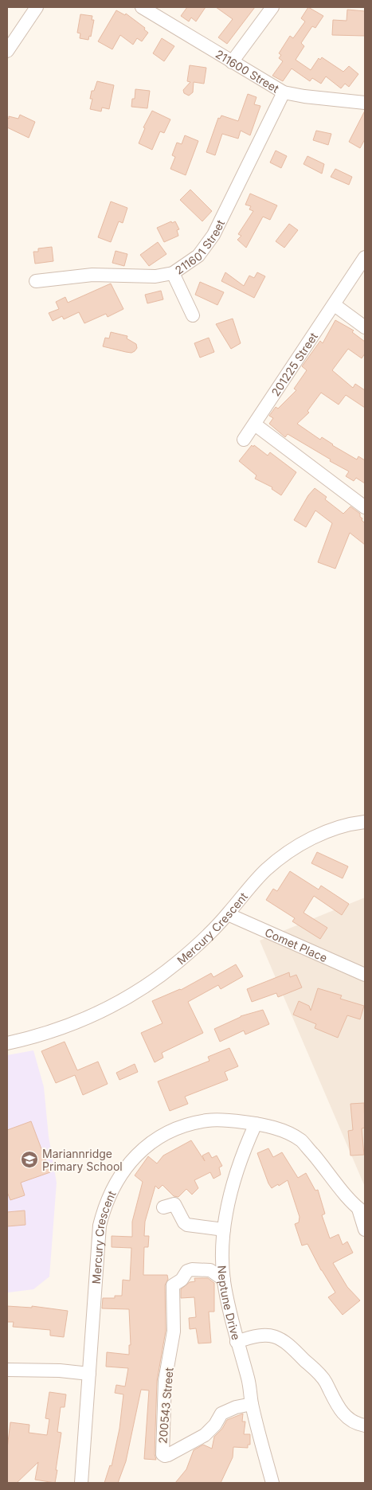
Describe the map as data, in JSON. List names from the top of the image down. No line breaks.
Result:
{"streets":{"street":["211600 Street","211601 Street","201225 Street","Mercury Crescent","Comet Place","Neptune Drive","200543 Street"]},"crossings":[["211600 Street","211601 Street"],["Mercury Crescent","Comet Place"],["Mercury Crescent","Neptune Drive"],["Neptune Drive","200543 Street"]],"places":{"school or university":["Mariannridge Primary School"]}}
